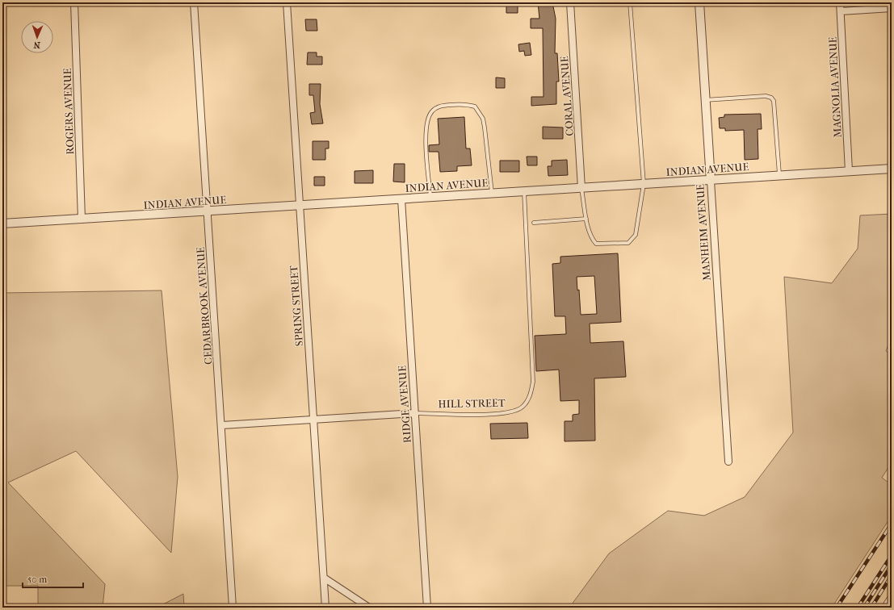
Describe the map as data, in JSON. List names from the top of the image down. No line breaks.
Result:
{"streets":{"street":["MAGNOLIA AVENUE","CORAL AVENUE","ROGERS AVENUE","INDIAN AVENUE","MANHEIM AVENUE","CEDARBROOK AVENUE","SPRING STREET","HILL STREET","RIDGE AVENUE"]},"crossings":[["MAGNOLIA AVENUE","INDIAN AVENUE"],["CORAL AVENUE","INDIAN AVENUE"],["ROGERS AVENUE","INDIAN AVENUE"],["INDIAN AVENUE","MANHEIM AVENUE"],["INDIAN AVENUE","CEDARBROOK AVENUE"],["INDIAN AVENUE","SPRING STREET"],["INDIAN AVENUE","HILL STREET"],["INDIAN AVENUE","RIDGE AVENUE"],["CEDARBROOK AVENUE","HILL STREET"],["SPRING STREET","HILL STREET"],["HILL STREET","RIDGE AVENUE"]],"scale_bar":"50 m","north":"bottom"}
